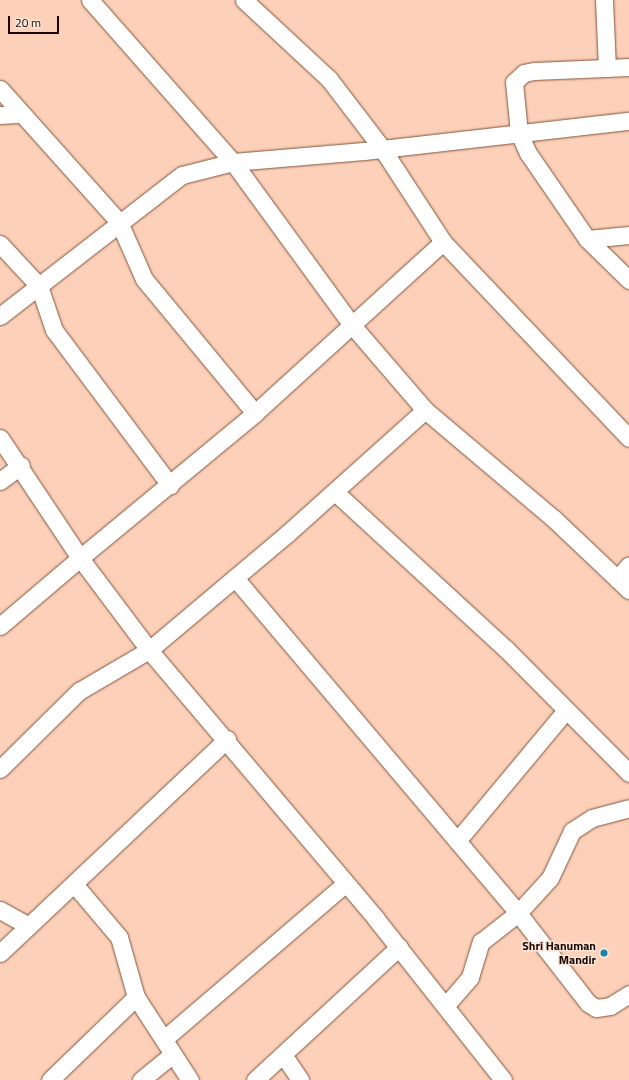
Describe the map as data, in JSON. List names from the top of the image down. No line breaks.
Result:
{"places":["Shri Hanuman Mandir"],"scale_bar":"20 m"}
